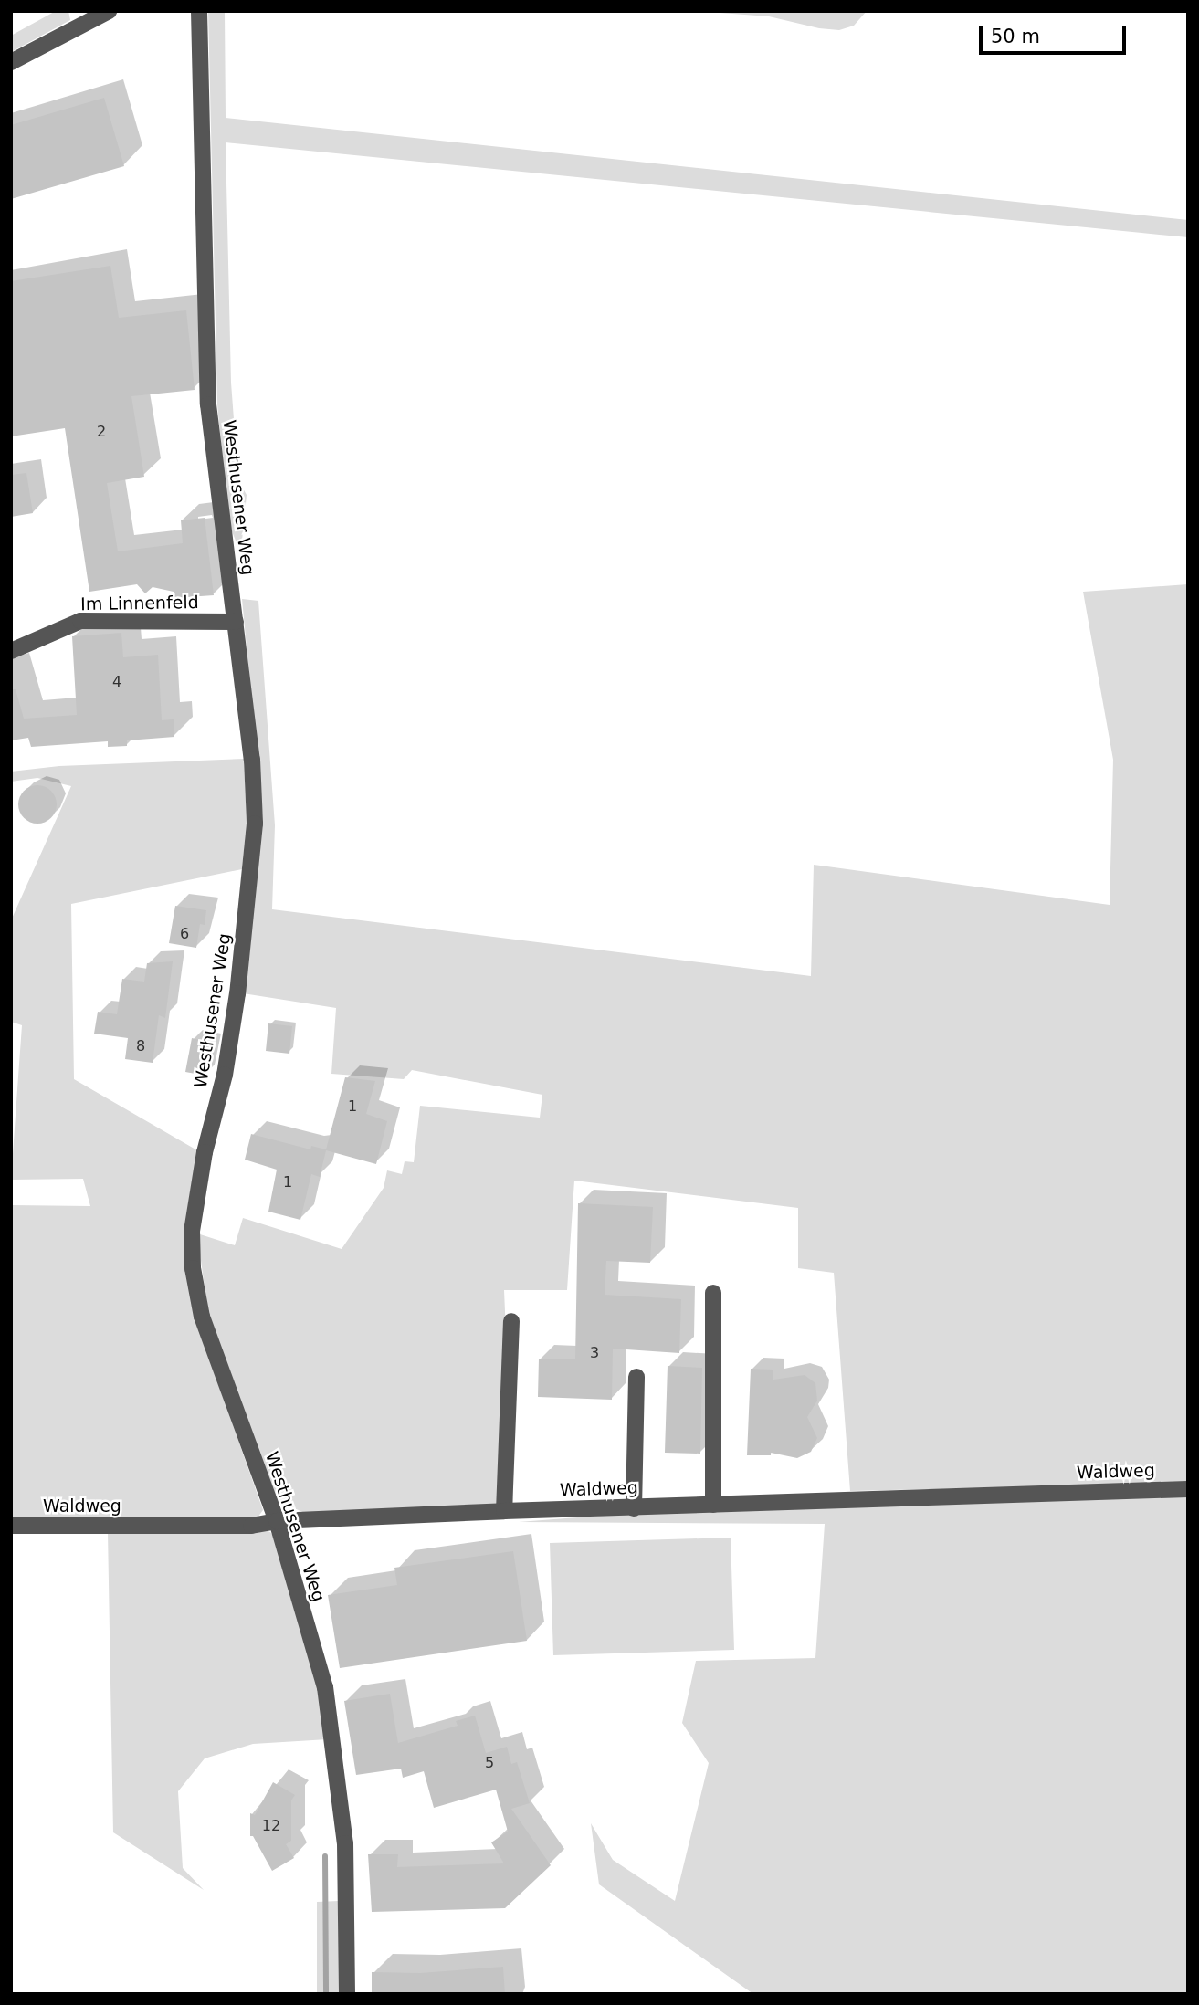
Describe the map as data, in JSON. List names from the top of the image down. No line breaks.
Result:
{"streets":{"street":["Westhusener Weg","Im Linnenfeld","Waldweg"]},"crossings":[["Westhusener Weg","Im Linnenfeld"],["Westhusener Weg","Waldweg"]],"house_numbers":["2","4","6","8","1","1","3","5","12"],"scale_bar":"50 m"}
